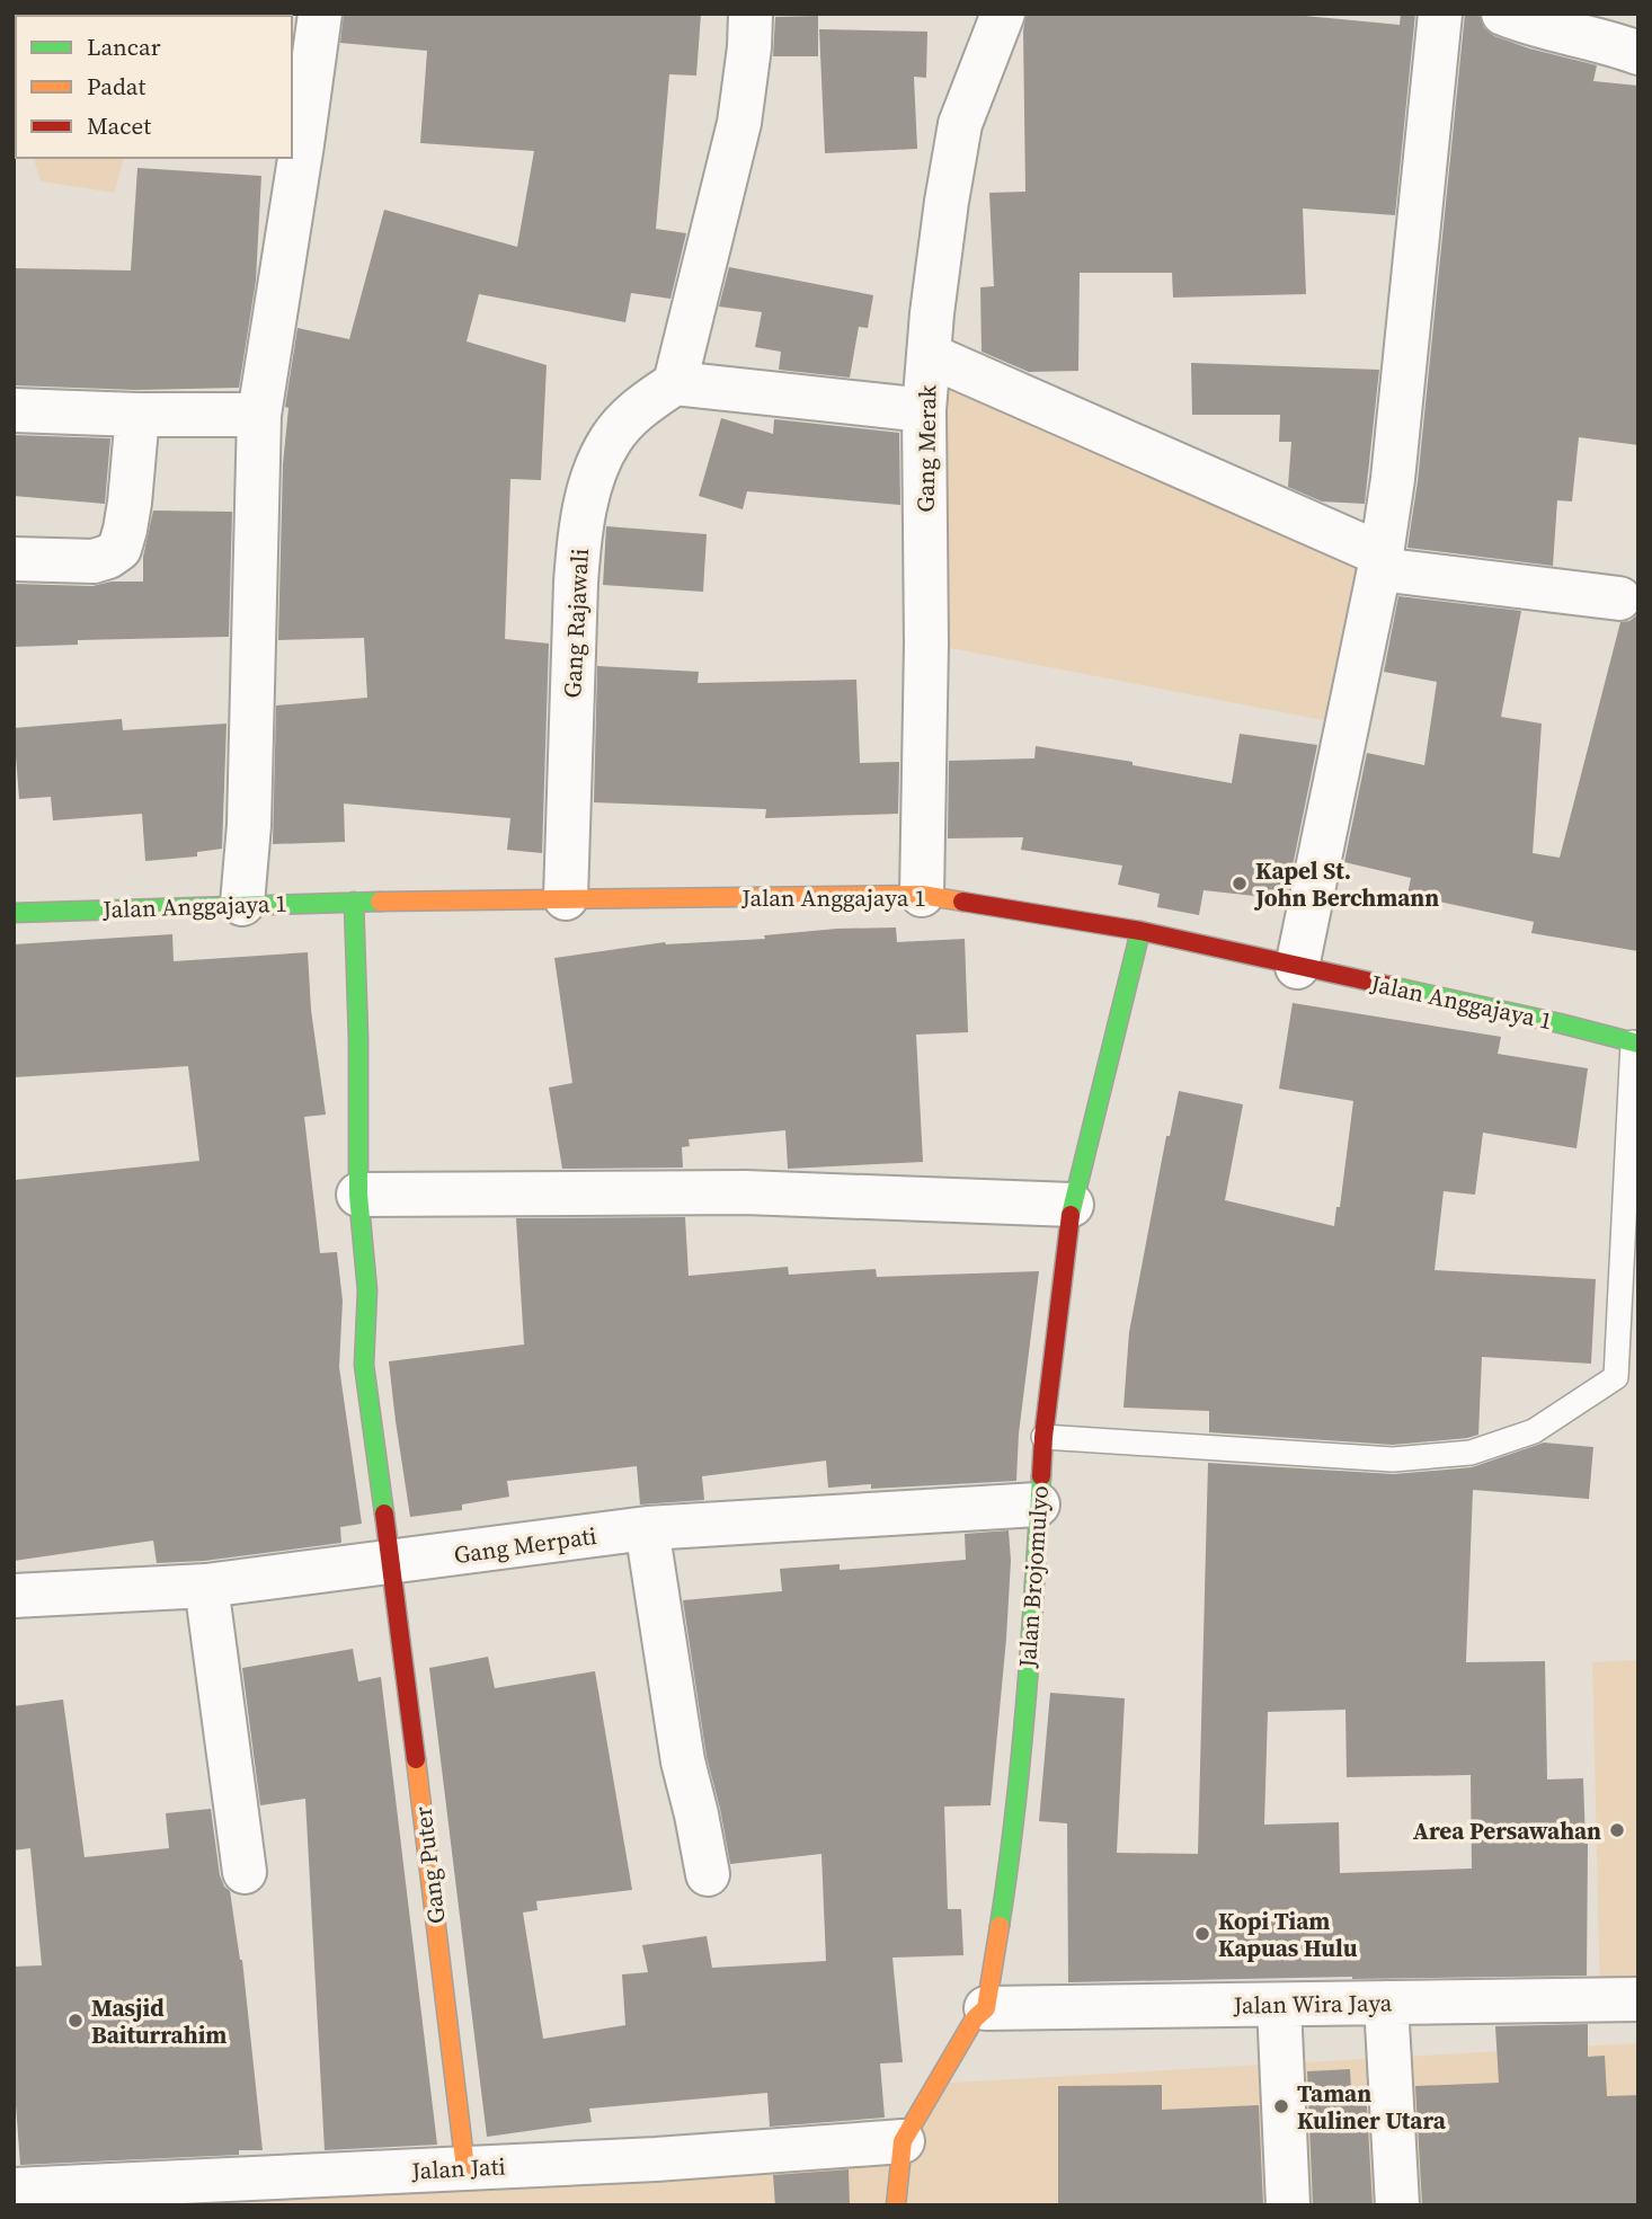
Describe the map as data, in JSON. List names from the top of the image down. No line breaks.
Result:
{"streets":{"street":["Gang Merak","Gang Rajawali","Jalan Anggajaya 1","Gang Merpati","Jalan Brojomulyo","Gang Puter","Jalan Wira Jaya","Jalan Jati"]},"crossings":[["Gang Merak","Jalan Anggajaya 1"],["Gang Rajawali","Jalan Anggajaya 1"],["Jalan Anggajaya 1","Jalan Brojomulyo"],["Jalan Anggajaya 1","Gang Puter"],["Gang Merpati","Jalan Brojomulyo"],["Gang Merpati","Gang Puter"],["Jalan Brojomulyo","Jalan Wira Jaya"],["Jalan Brojomulyo","Jalan Jati"],["Gang Puter","Jalan Jati"]],"places":["Kapel St. John Berchmann","Area Persawahan","Kopi Tiam Kapuas Hulu","Masjid Baiturrahim","Taman Kuliner Utara"],"legend":["Lancar","Padat","Macet"]}
